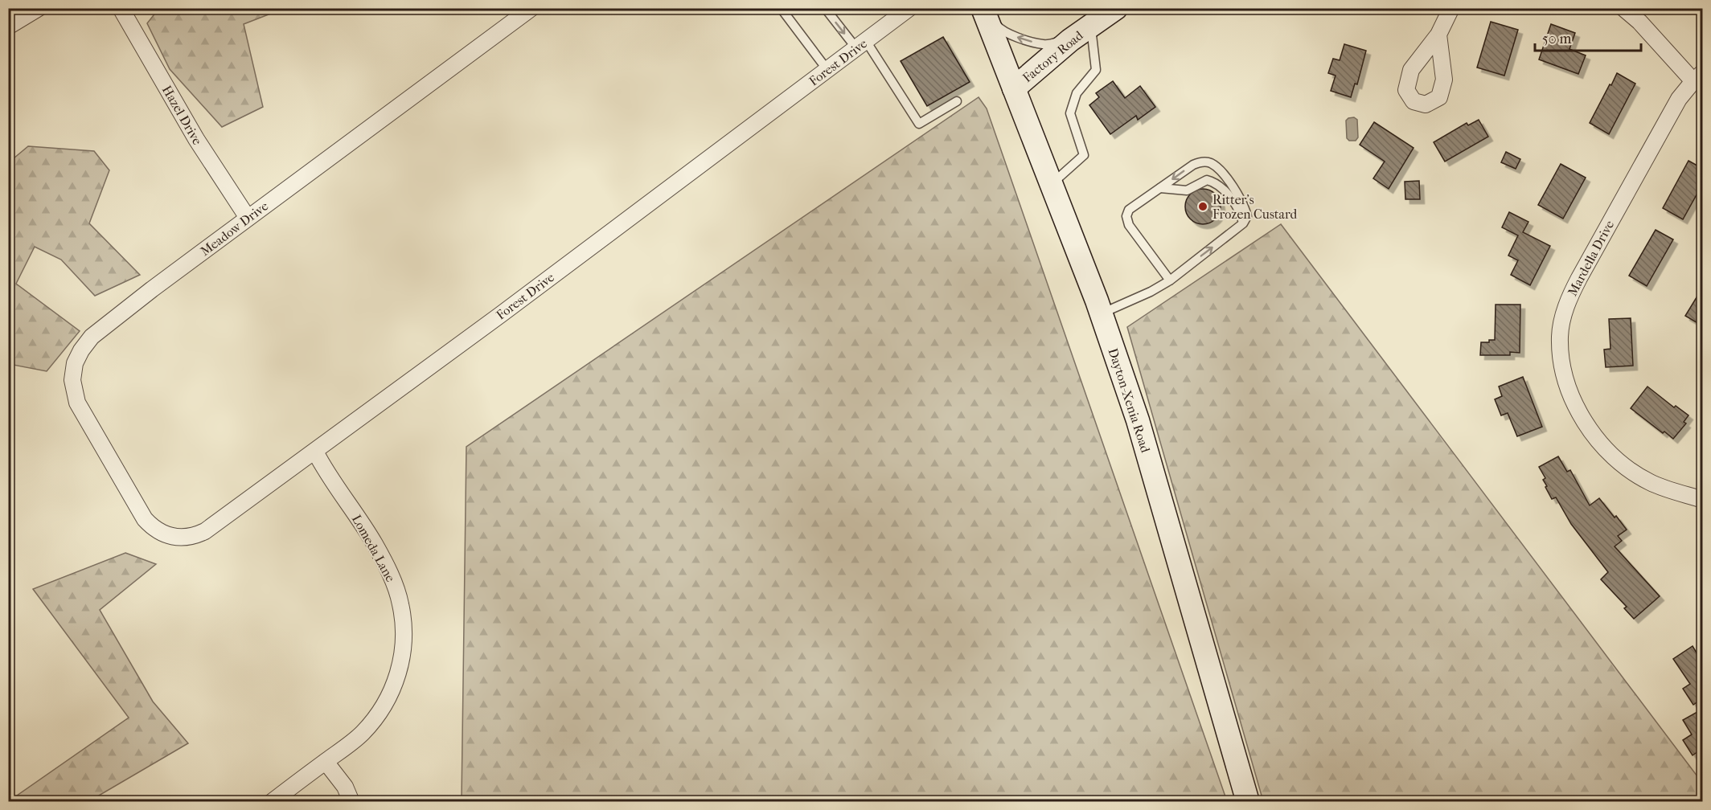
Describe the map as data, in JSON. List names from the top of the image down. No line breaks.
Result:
{"streets":{"main road":["Factory Road","Dayton-Xenia Road"],"street":["Forest Drive","Hazel Drive","Meadow Drive","Mardella Drive","Lomeda Lane"]},"crossings":[["Factory Road","Dayton-Xenia Road"],["Forest Drive","Meadow Drive"],["Forest Drive","Lomeda Lane"],["Hazel Drive","Meadow Drive"]],"places":["Ritter's Frozen Custard"],"scale_bar":"50 m"}
